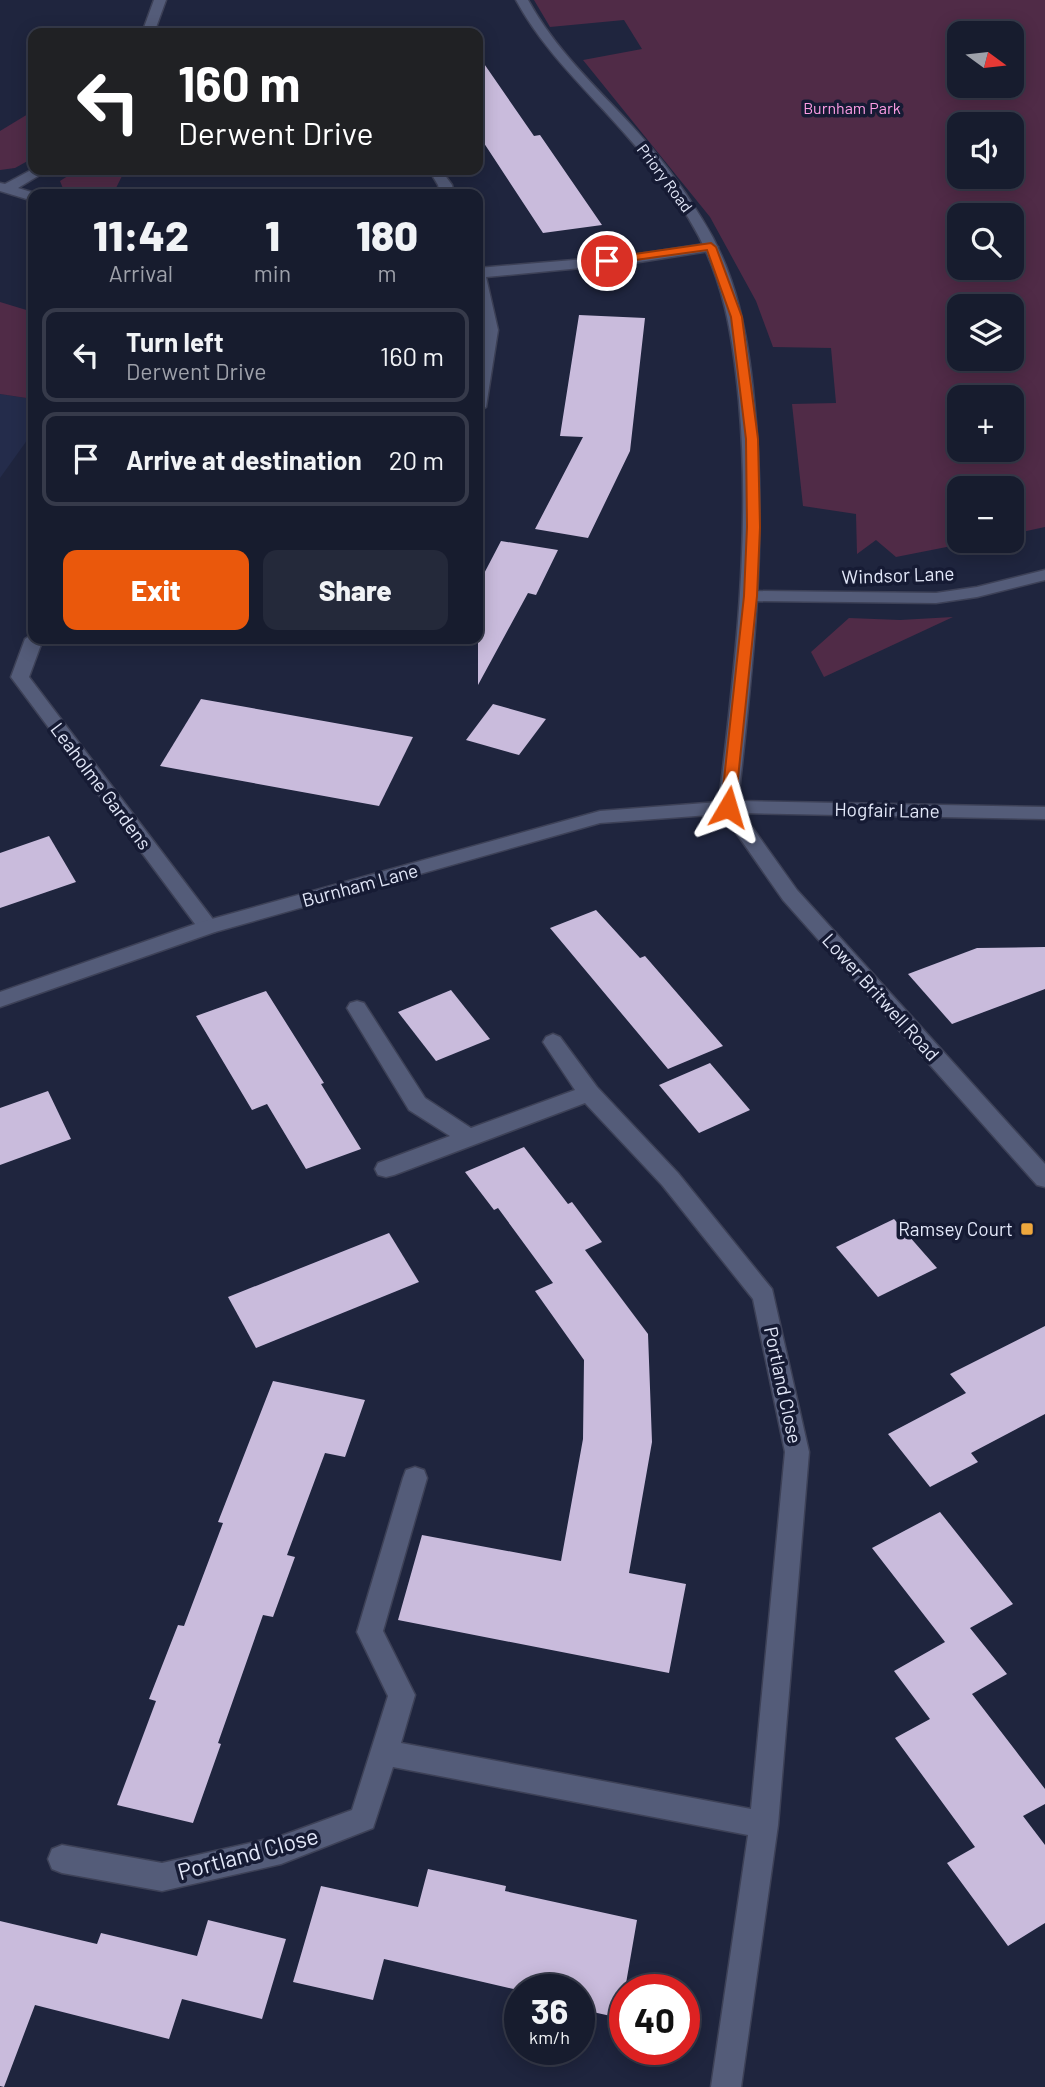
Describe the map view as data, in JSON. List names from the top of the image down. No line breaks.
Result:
{"streets":{"street":["Priory Road","Windsor Lane","Leaholme Gardens","Hogfair Lane","Burnham Lane","Lower Britwell Road","Portland Close"]},"crossings":[["Priory Road","Windsor Lane"],["Priory Road","Hogfair Lane"],["Priory Road","Burnham Lane"],["Priory Road","Lower Britwell Road"],["Leaholme Gardens","Burnham Lane"],["Hogfair Lane","Burnham Lane"],["Hogfair Lane","Lower Britwell Road"],["Burnham Lane","Lower Britwell Road"]],"parks":["Burnham Park"],"places":{"transit":["Ramsey Court"]},"north":"right","page":{"map_buttons":["+","−"],"turn":["160 m","Derwent Drive"],"eta":["11:42","Arrival","1","min","180","m"],"list":[{"name":"Turn left","note":"Derwent Drive","value":"160 m"},{"name":"Arrive at destination","value":"20 m"}],"buttons":["Exit","Share"],"speed":"36 km/h","limit":"40"}}
